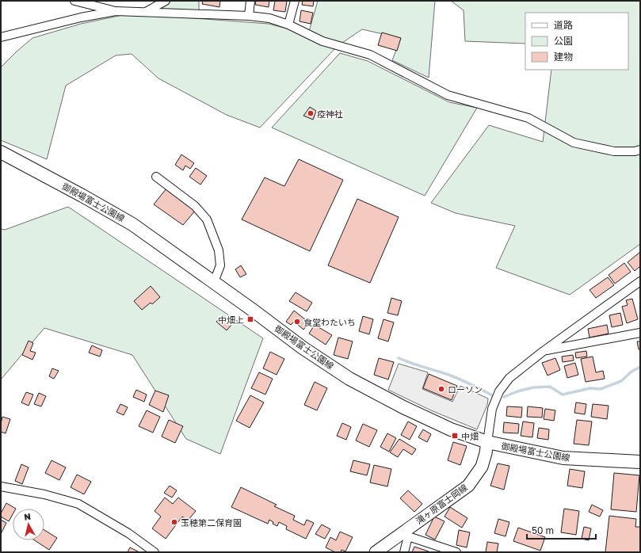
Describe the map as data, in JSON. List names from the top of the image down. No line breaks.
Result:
{"streets":{"main road":["御殿場富士公園線","滝ヶ原富士岡線"]},"crossings":[["御殿場富士公園線","滝ヶ原富士岡線"]],"places":{"other":["疫神社","食堂わたいち","ローソン","玉穂第二保育園"],"transit":["中畑上","中畑"]},"legend":["道路","公園","建物"],"scale_bar":"50 m","north":"top"}
